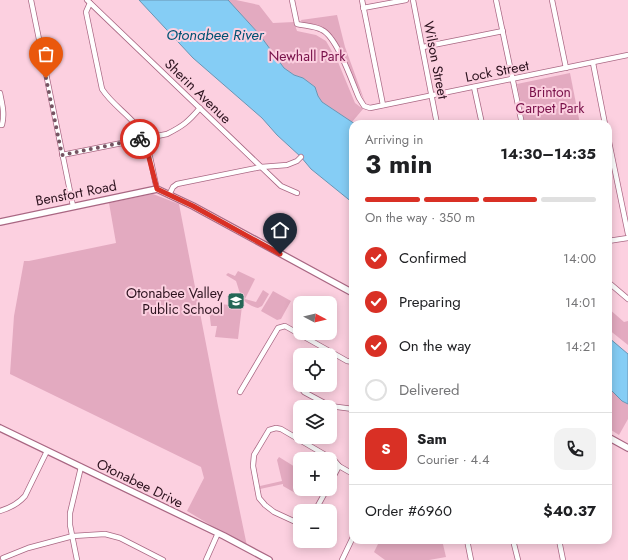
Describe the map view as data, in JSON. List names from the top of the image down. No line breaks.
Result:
{"streets":{"street":["Wilson Street","Lock Street","Sherin Avenue","Bensfort Road","Otonabee Drive"]},"crossings":[["Wilson Street","Lock Street"]],"water":["Otonabee River"],"parks":["Newhall Park","Brinton Carpet Park"],"places":{"school or university":["Otonabee Valley Public School"]},"north":"right","page":{"heading":["3 min","Arriving in","14:30–14:35"],"panel":["Sam","Courier · 4.4","Order #6960","$40.37"],"bar":"On the way · 350 m","list":[["Confirmed","14:00"],["Preparing","14:01"],["On the way","14:21"],"Delivered"],"map_buttons":["+","−"],"round":"S"}}
